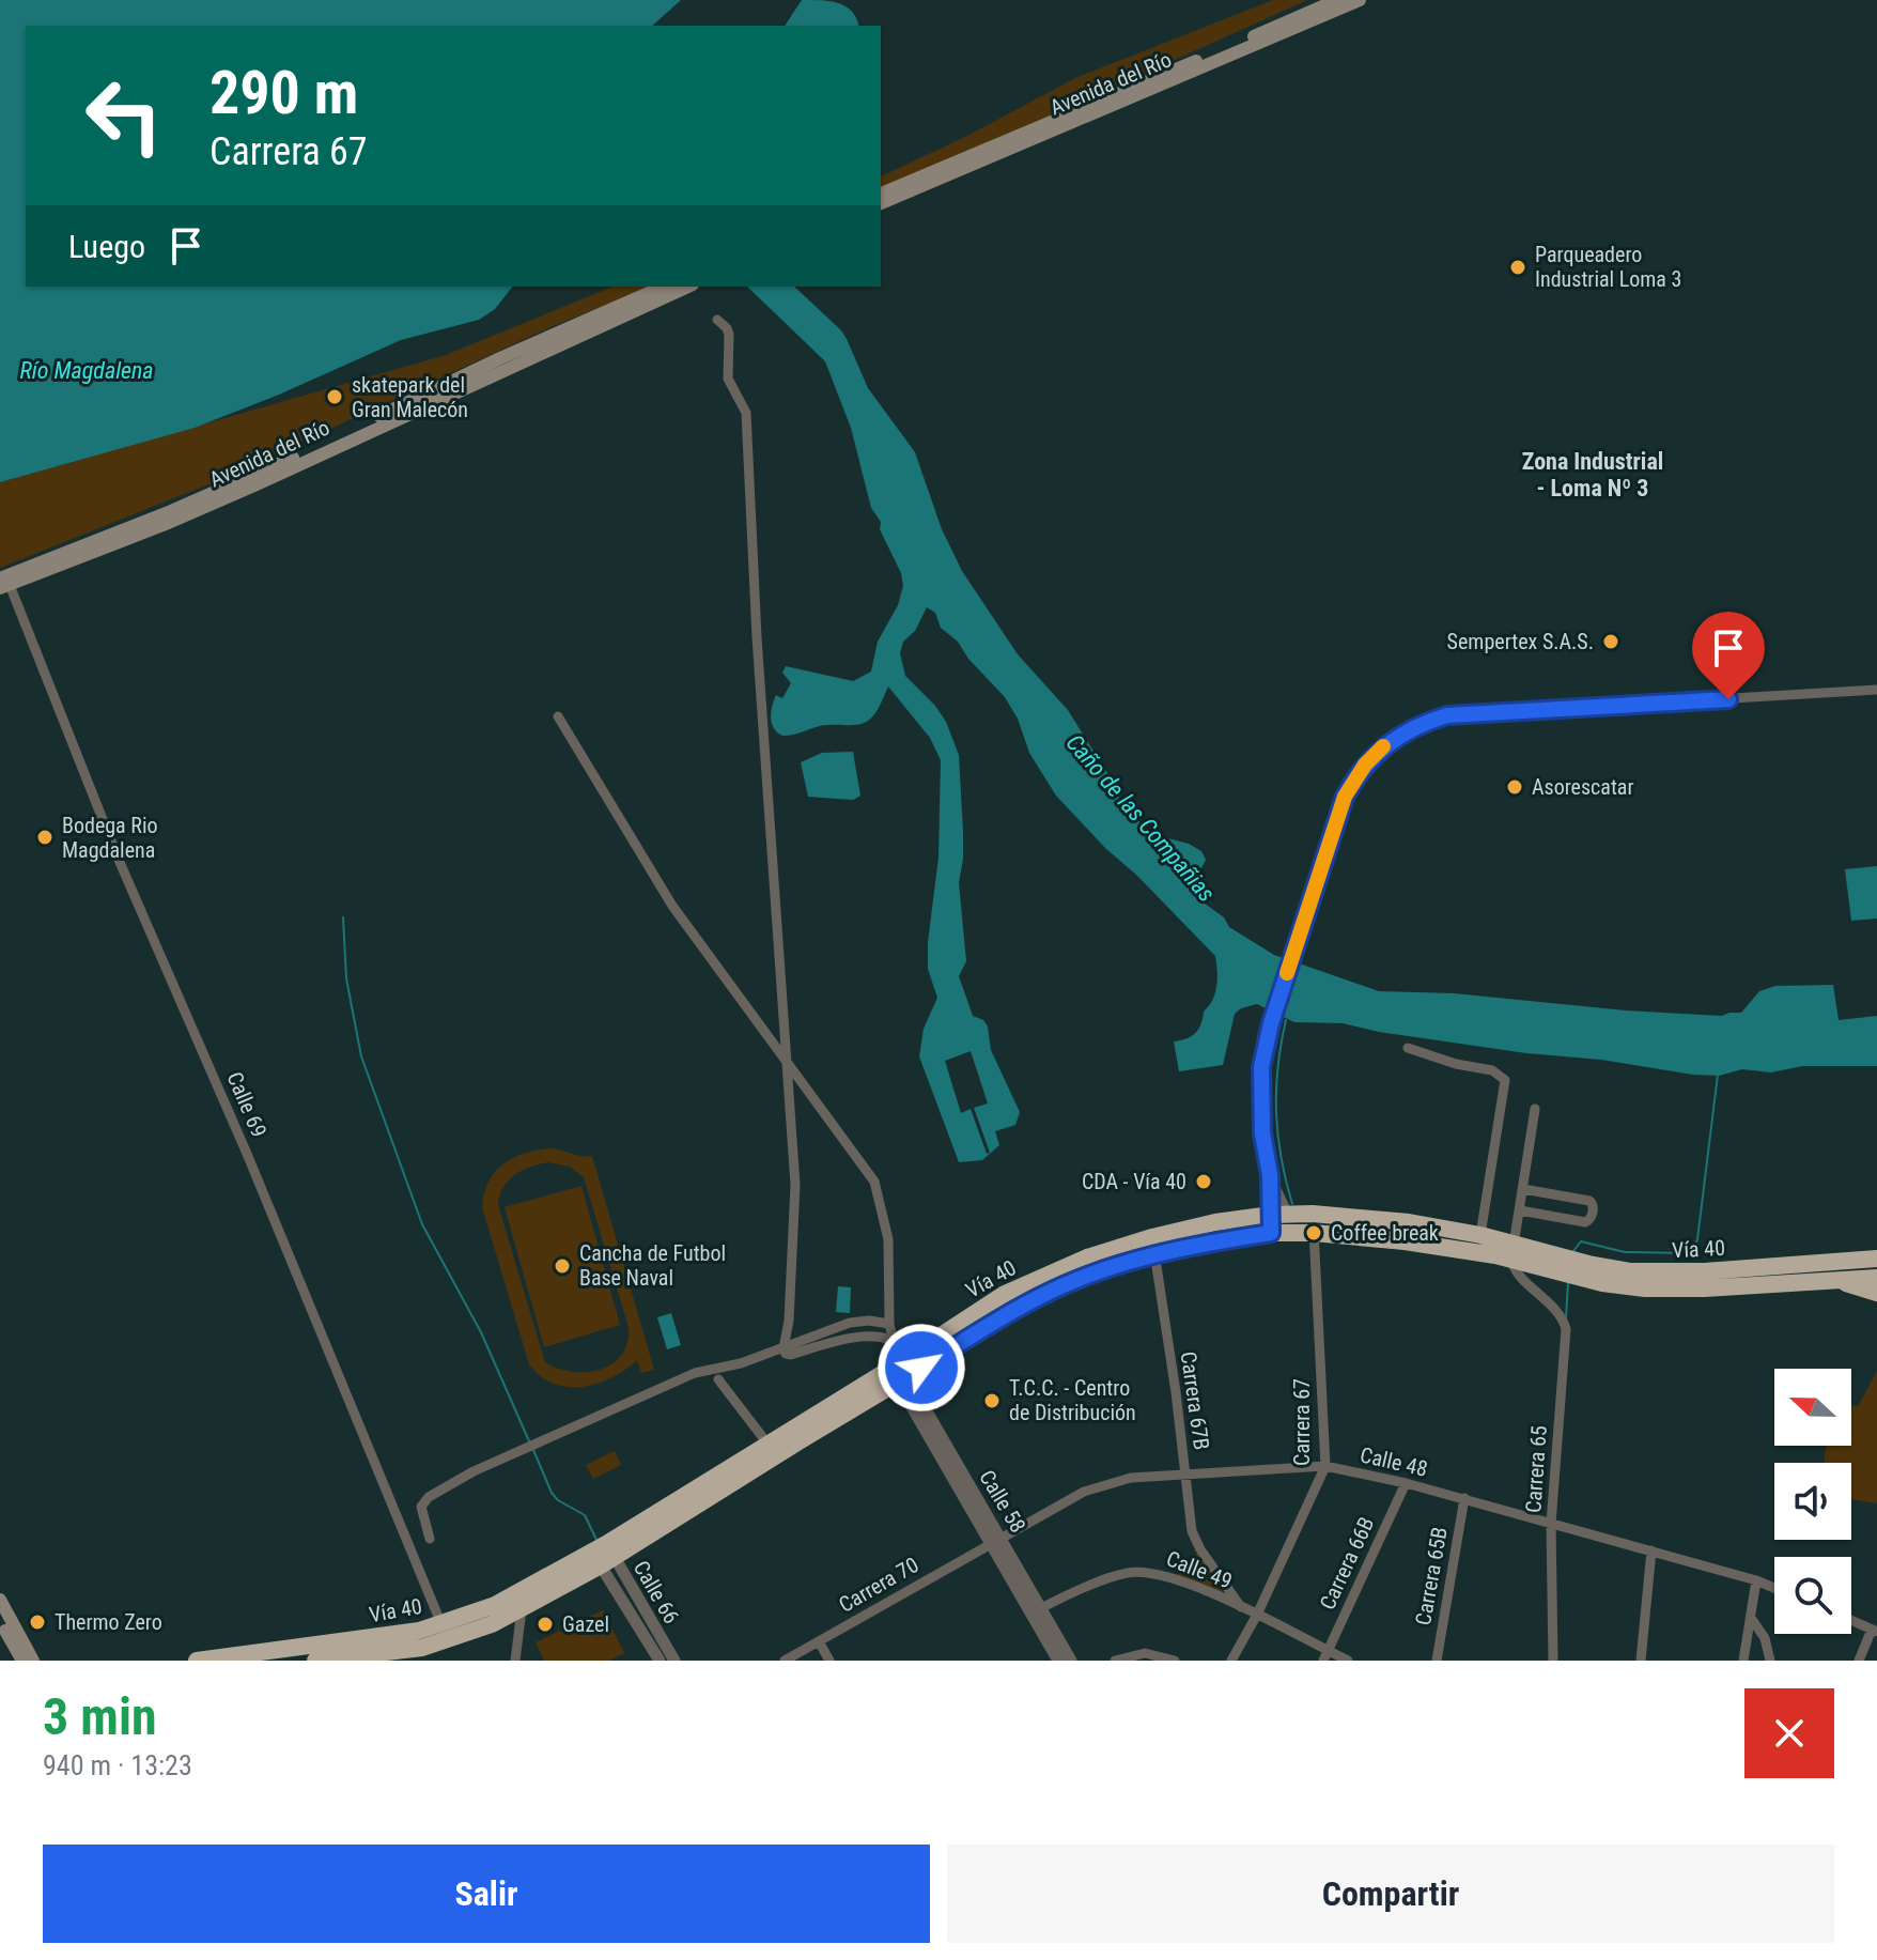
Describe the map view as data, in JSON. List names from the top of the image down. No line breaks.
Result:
{"streets":{"highway":["Vía 40"],"main road":["Avenida del Río"],"street":["Calle 69","Carrera 67B","Carrera 67","Calle 48","Carrera 65","Calle 58","Carrera 66B","Calle 49","Carrera 65B","Carrera 70","Calle 66"]},"crossings":[["Avenida del Río","Calle 69"],["Calle 69","Vía 40"],["Vía 40","Carrera 67B"],["Vía 40","Carrera 67"],["Vía 40","Carrera 65"],["Vía 40","Calle 58"],["Vía 40","Calle 66"],["Carrera 67B","Calle 48"],["Carrera 67B","Calle 49"],["Carrera 67","Calle 48"],["Carrera 67","Calle 49"],["Calle 48","Carrera 65"],["Calle 48","Calle 58"],["Calle 48","Carrera 66B"],["Calle 48","Carrera 65B"],["Calle 48","Carrera 70"],["Calle 58","Calle 49"],["Calle 58","Carrera 70"],["Carrera 66B","Calle 49"]],"districts":["Zona Industrial - Loma Nº 3"],"water":["Río Magdalena","Caño de las Compañias"],"places":["Parqueadero Industrial Loma 3","skatepark del Gran Malecón","Sempertex S.A.S.","Asorescatar","Bodega Rio Magdalena","CDA - Vía 40","Coffee break","Cancha de Futbol Base Naval","T.C.C. - Centro de Distribución","Thermo Zero","Gazel"],"north":"left","page":{"turn":["290 m","Carrera 67"],"then":"Luego","heading":["3 min","940 m · 13:23"],"buttons":["Salir","Compartir"]}}
